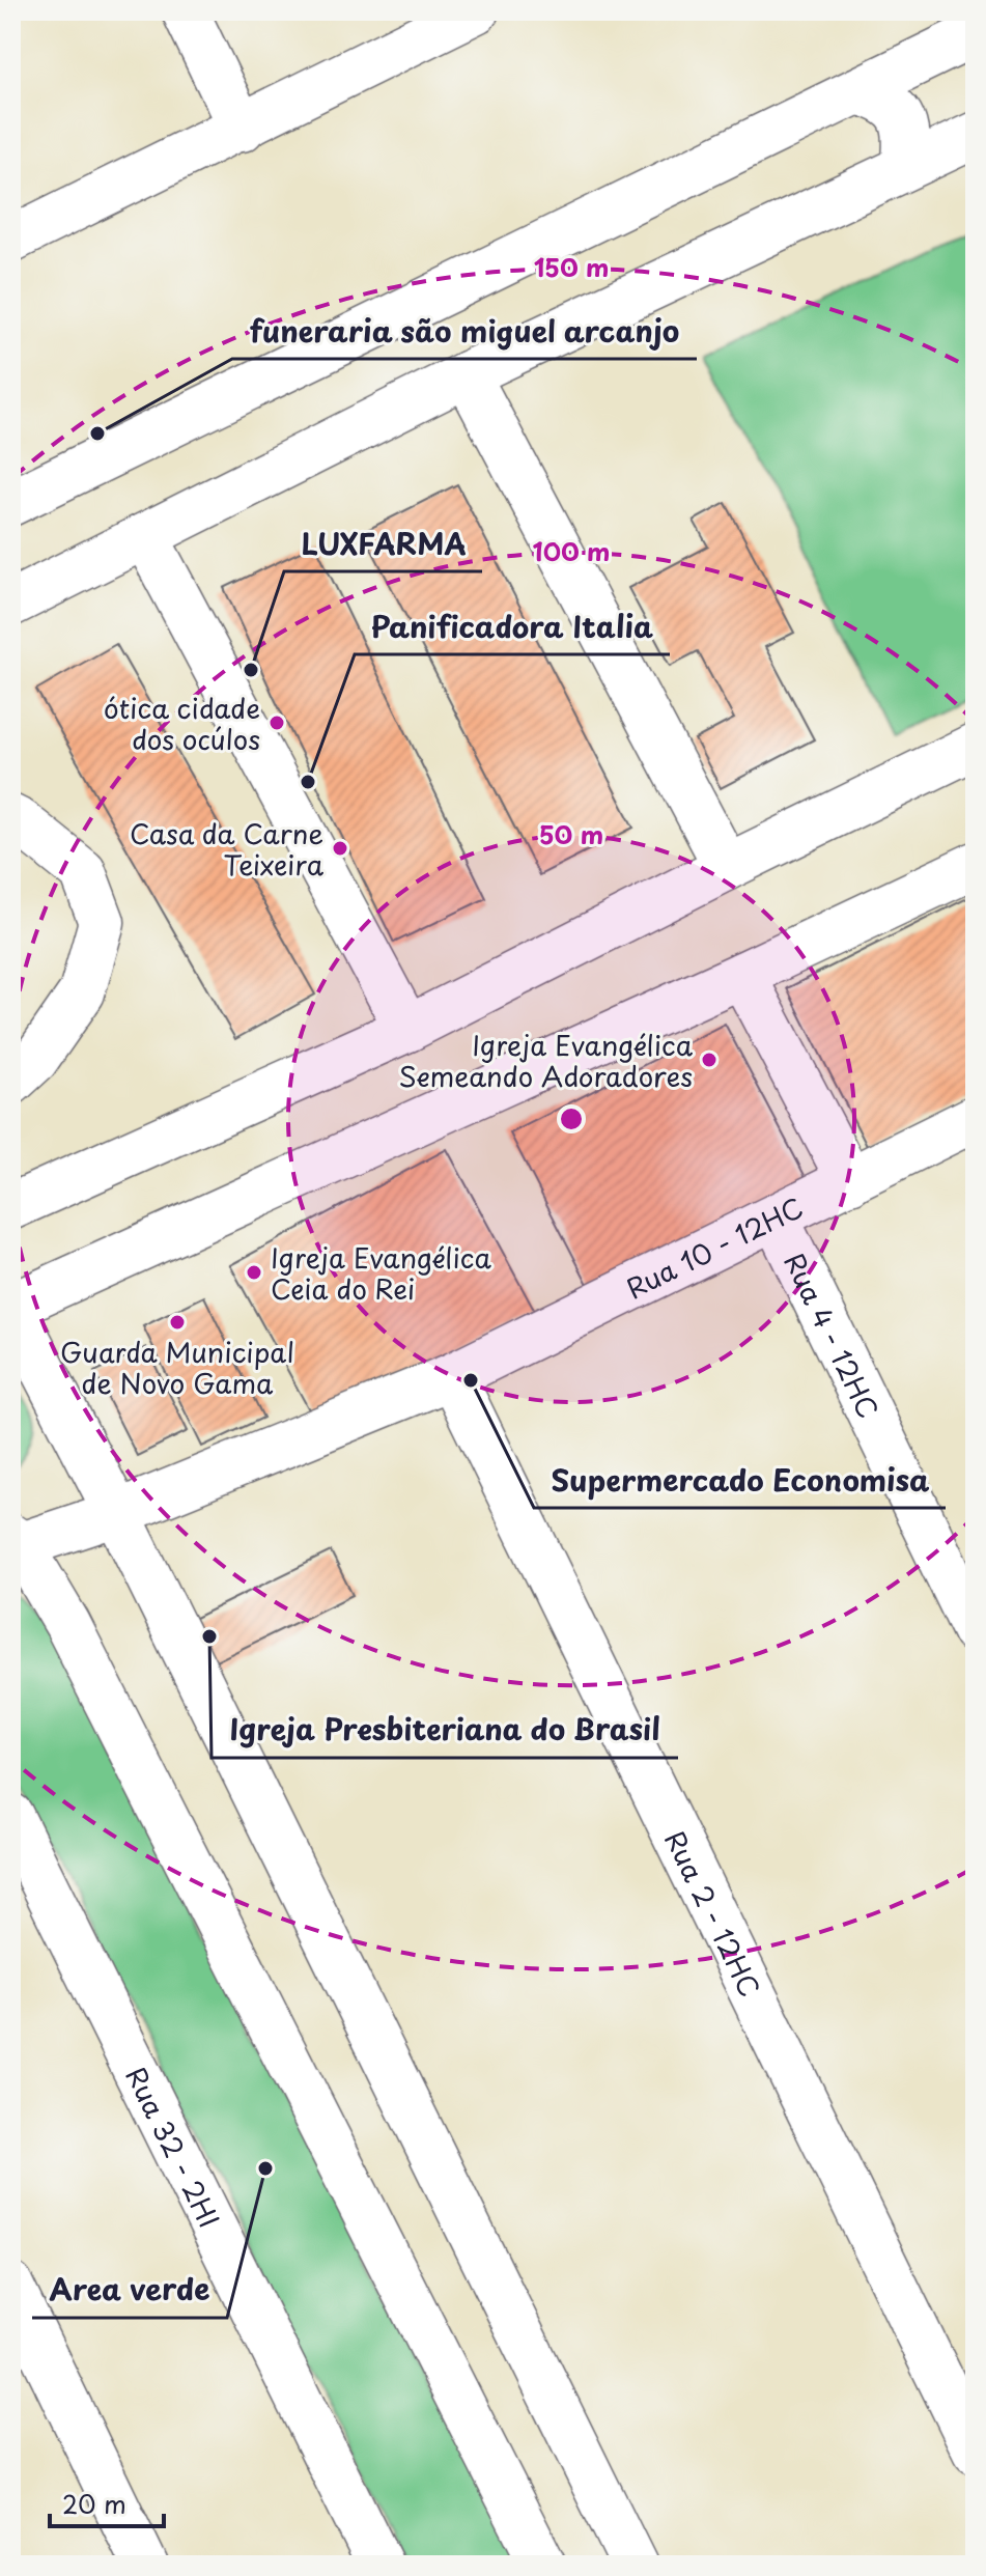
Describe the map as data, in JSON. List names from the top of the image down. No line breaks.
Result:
{"streets":{"street":["Rua 10 - 12HC","Rua 4 - 12HC","Rua 2 - 12HC","Rua 32 - 2HI"]},"crossings":[["Rua 10 - 12HC","Rua 4 - 12HC"],["Rua 10 - 12HC","Rua 2 - 12HC"]],"places":["funeraria são miguel arcanjo","LUXFARMA","ótica cidade dos ocúlos","Panificadora Italia","Casa da Carne Teixeira","Igreja Evangélica Semeando Adoradores","Igreja Evangélica Ceia do Rei","Guarda Municipal de Novo Gama","Supermercado Economisa","Igreja Presbiteriana do Brasil","Area verde"],"scale_bar":"20 m","rings":["150 m","100 m","50 m"]}
